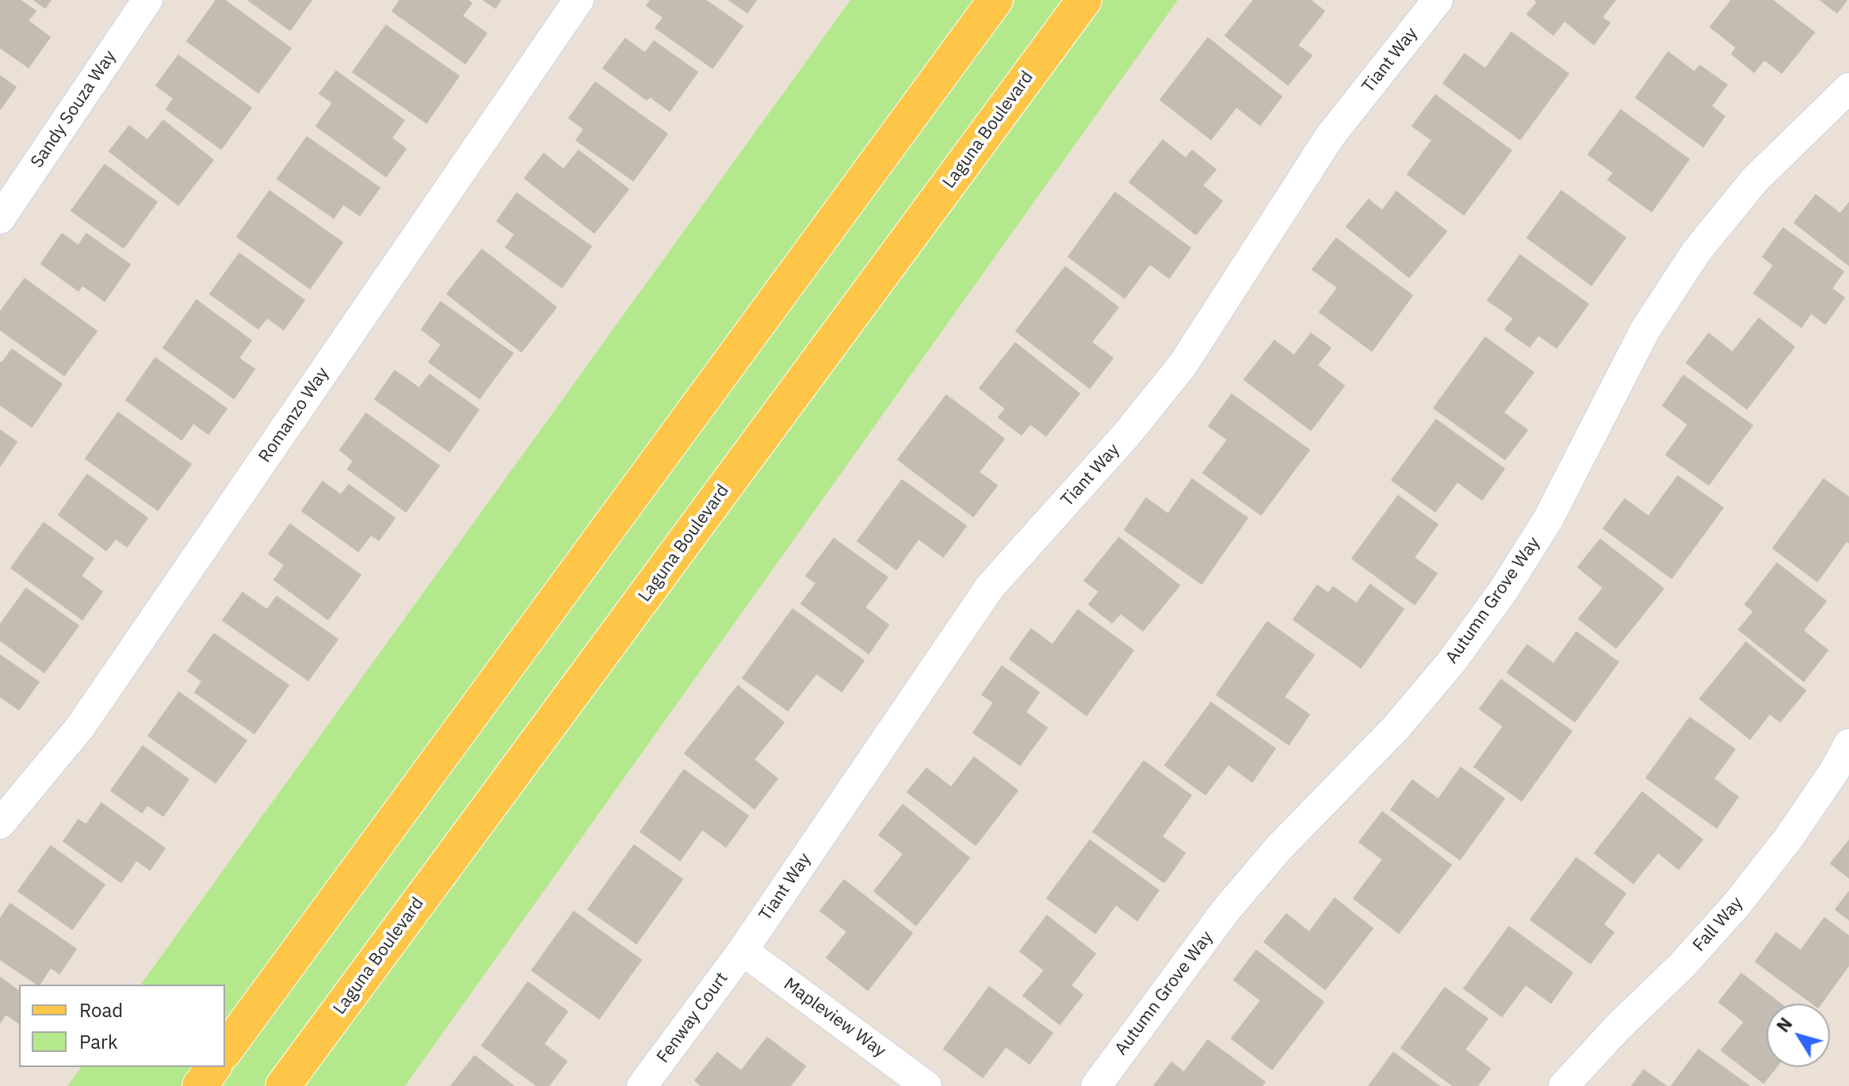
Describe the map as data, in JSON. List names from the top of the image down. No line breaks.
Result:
{"streets":{"main road":["Laguna Boulevard"],"street":["Tiant Way","Sandy Souza Way","Romanzo Way","Autumn Grove Way","Fall Way","Fenway Court","Mapleview Way"]},"crossings":[["Tiant Way","Fenway Court"],["Tiant Way","Mapleview Way"],["Fenway Court","Mapleview Way"]],"legend":["Road","Park"],"north":"top left"}
